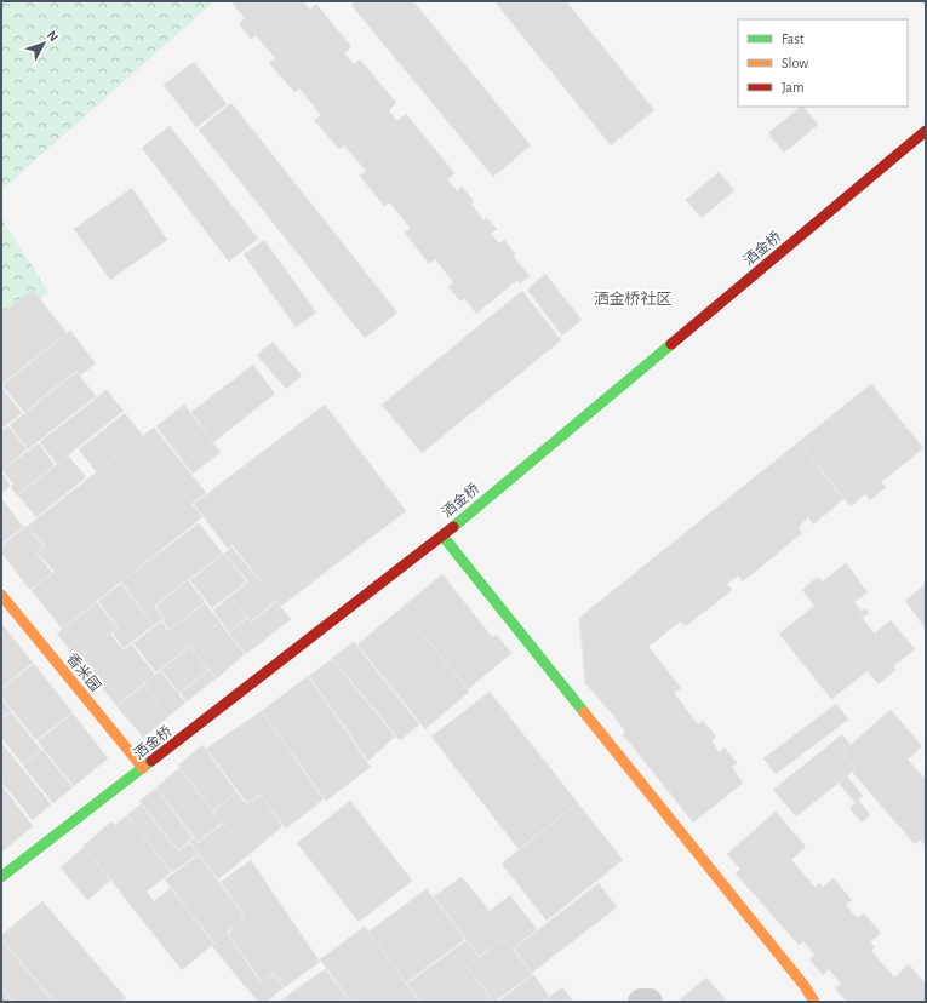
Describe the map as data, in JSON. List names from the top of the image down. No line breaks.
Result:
{"streets":{"street":["洒金桥","香米园"]},"crossings":[["洒金桥","香米园"]],"districts":["洒金桥社区"],"legend":["Fast","Slow","Jam"],"north":"top right"}
